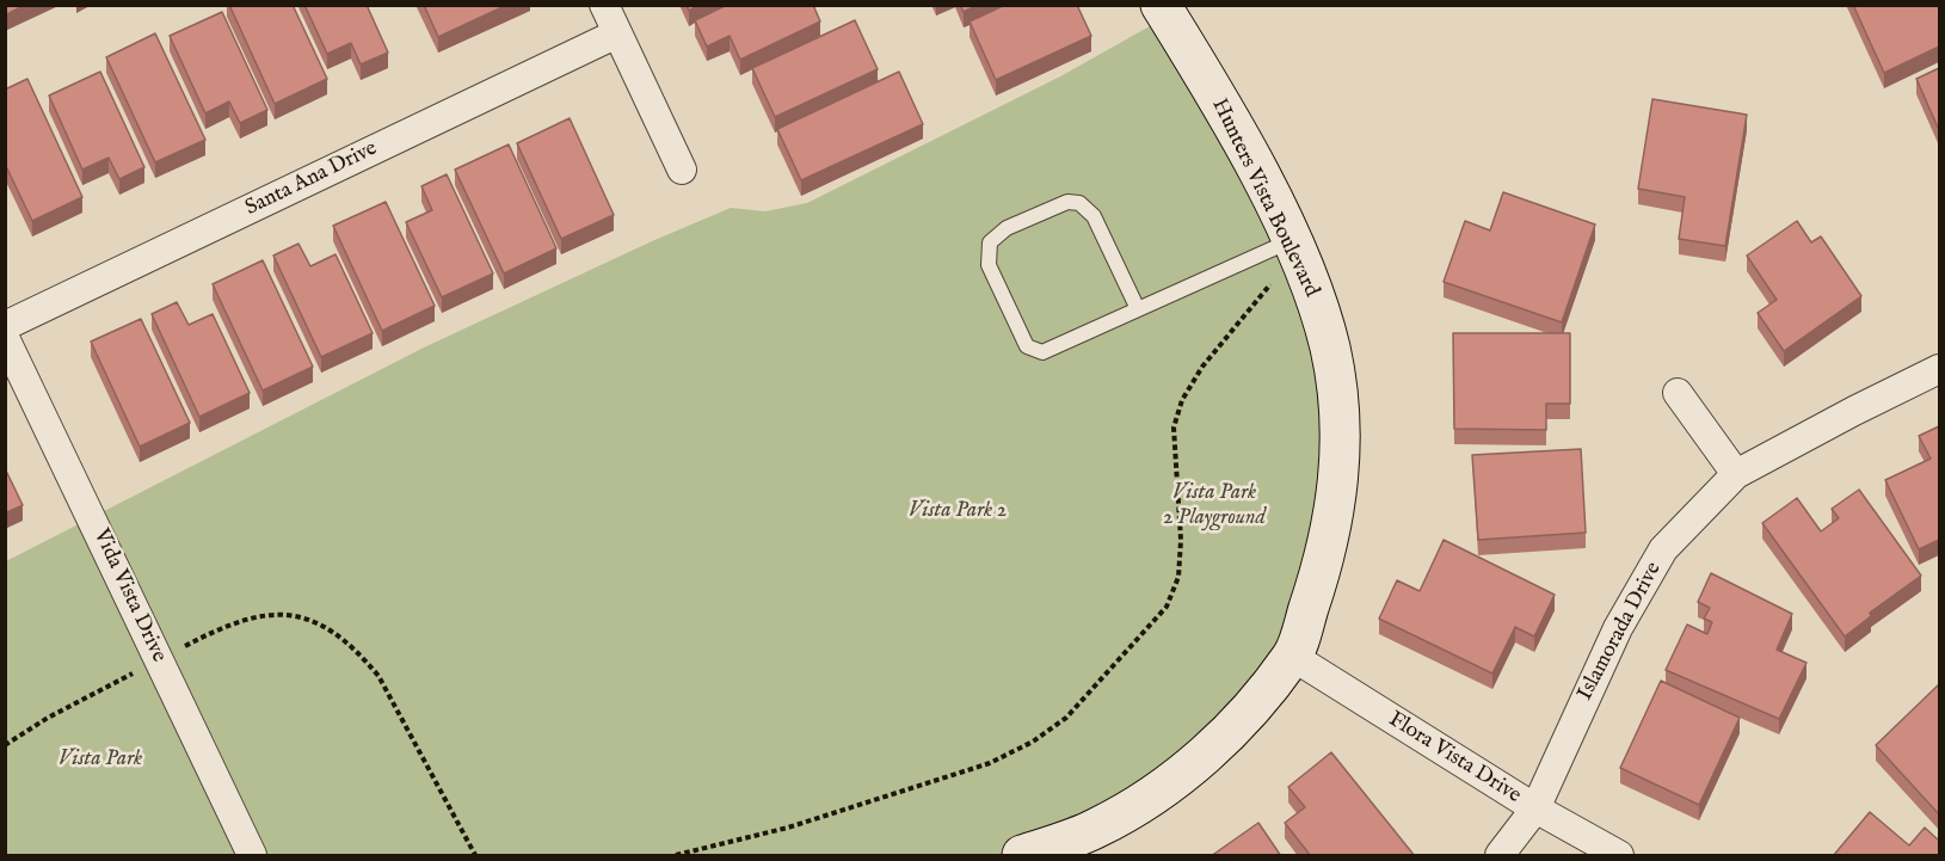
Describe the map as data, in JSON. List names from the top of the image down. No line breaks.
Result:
{"streets":{"street":["Santa Ana Drive","Hunters Vista Boulevard","Vida Vista Drive","Islamorada Drive","Flora Vista Drive"]},"crossings":[["Hunters Vista Boulevard","Flora Vista Drive"],["Islamorada Drive","Flora Vista Drive"]],"parks":["Vista Park 2 Playground","Vista Park 2","Vista Park"]}
